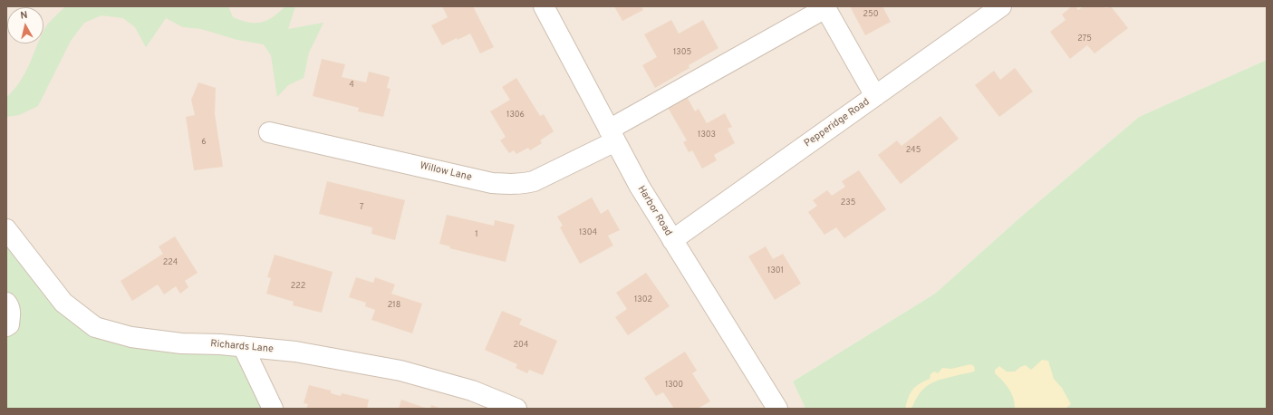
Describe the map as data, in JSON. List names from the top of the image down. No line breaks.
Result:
{"streets":{"street":["Pepperidge Road","Willow Lane","Harbor Road","Richards Lane"]},"crossings":[["Pepperidge Road","Harbor Road"],["Willow Lane","Harbor Road"]],"house_numbers":["250","275","1305","4","1306","1303","6","245","235","7","1304","1","224","1301","222","1302","218","204","1300"],"north":"top"}
